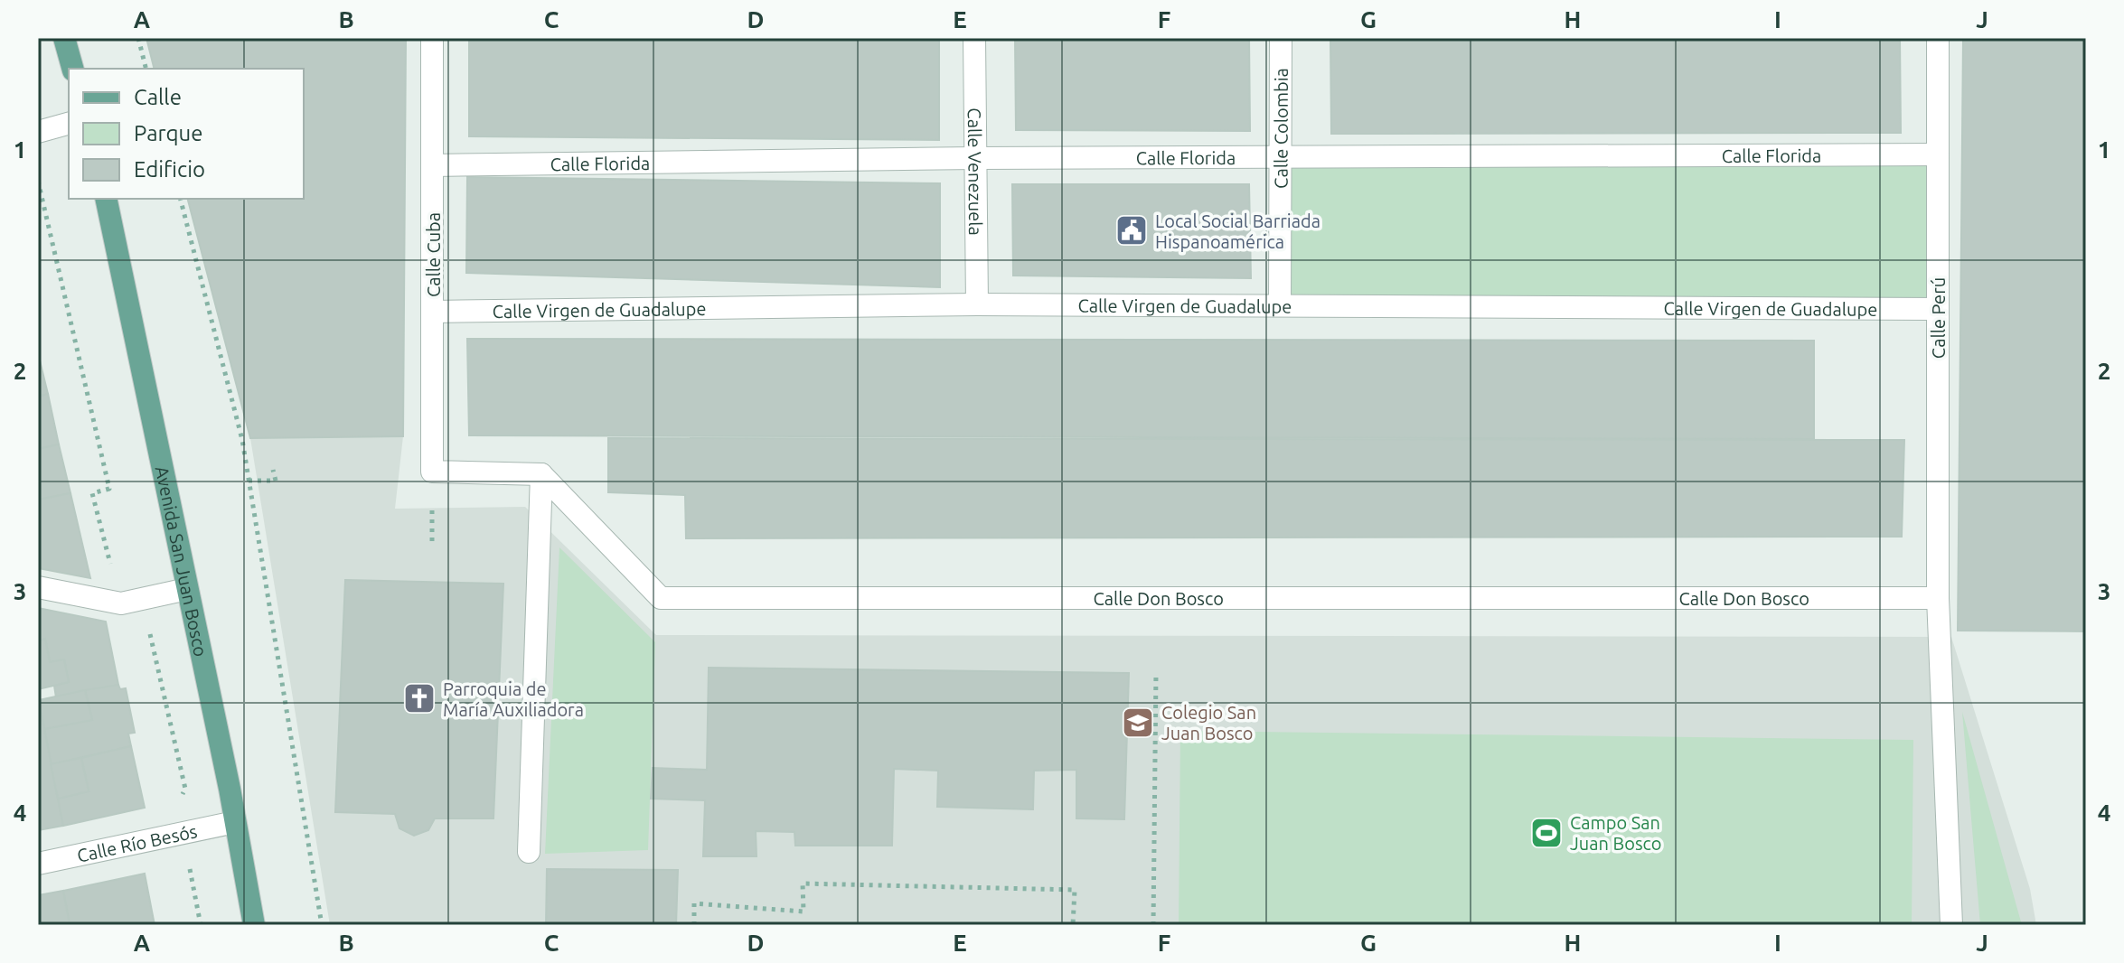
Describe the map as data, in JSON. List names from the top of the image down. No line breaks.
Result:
{"streets":{"main road":["Avenida San Juan Bosco"],"street":["Calle Colombia","Calle Florida","Calle Venezuela","Calle Cuba","Calle Virgen de Guadalupe","Calle Perú","Calle Don Bosco","Calle Río Besós"]},"crossings":[["Calle Colombia","Calle Florida"],["Calle Colombia","Calle Virgen de Guadalupe"],["Calle Florida","Calle Venezuela"],["Calle Florida","Calle Cuba"],["Calle Florida","Calle Perú"],["Calle Venezuela","Calle Virgen de Guadalupe"],["Calle Cuba","Calle Virgen de Guadalupe"],["Calle Cuba","Calle Don Bosco"],["Calle Virgen de Guadalupe","Calle Perú"],["Calle Perú","Calle Don Bosco"],["Avenida San Juan Bosco","Calle Río Besós"]],"places":{"public building":["Local Social Barriada Hispanoamérica"],"church":["Parroquia de María Auxiliadora"],"school or university":["Colegio San Juan Bosco"],"sports":["Campo San Juan Bosco"]},"legend":["Calle","Parque","Edificio"],"grid":{"columns":["A","B","C","D","E","F","G","H","I","J"],"rows":["1","2","3","4"]}}
